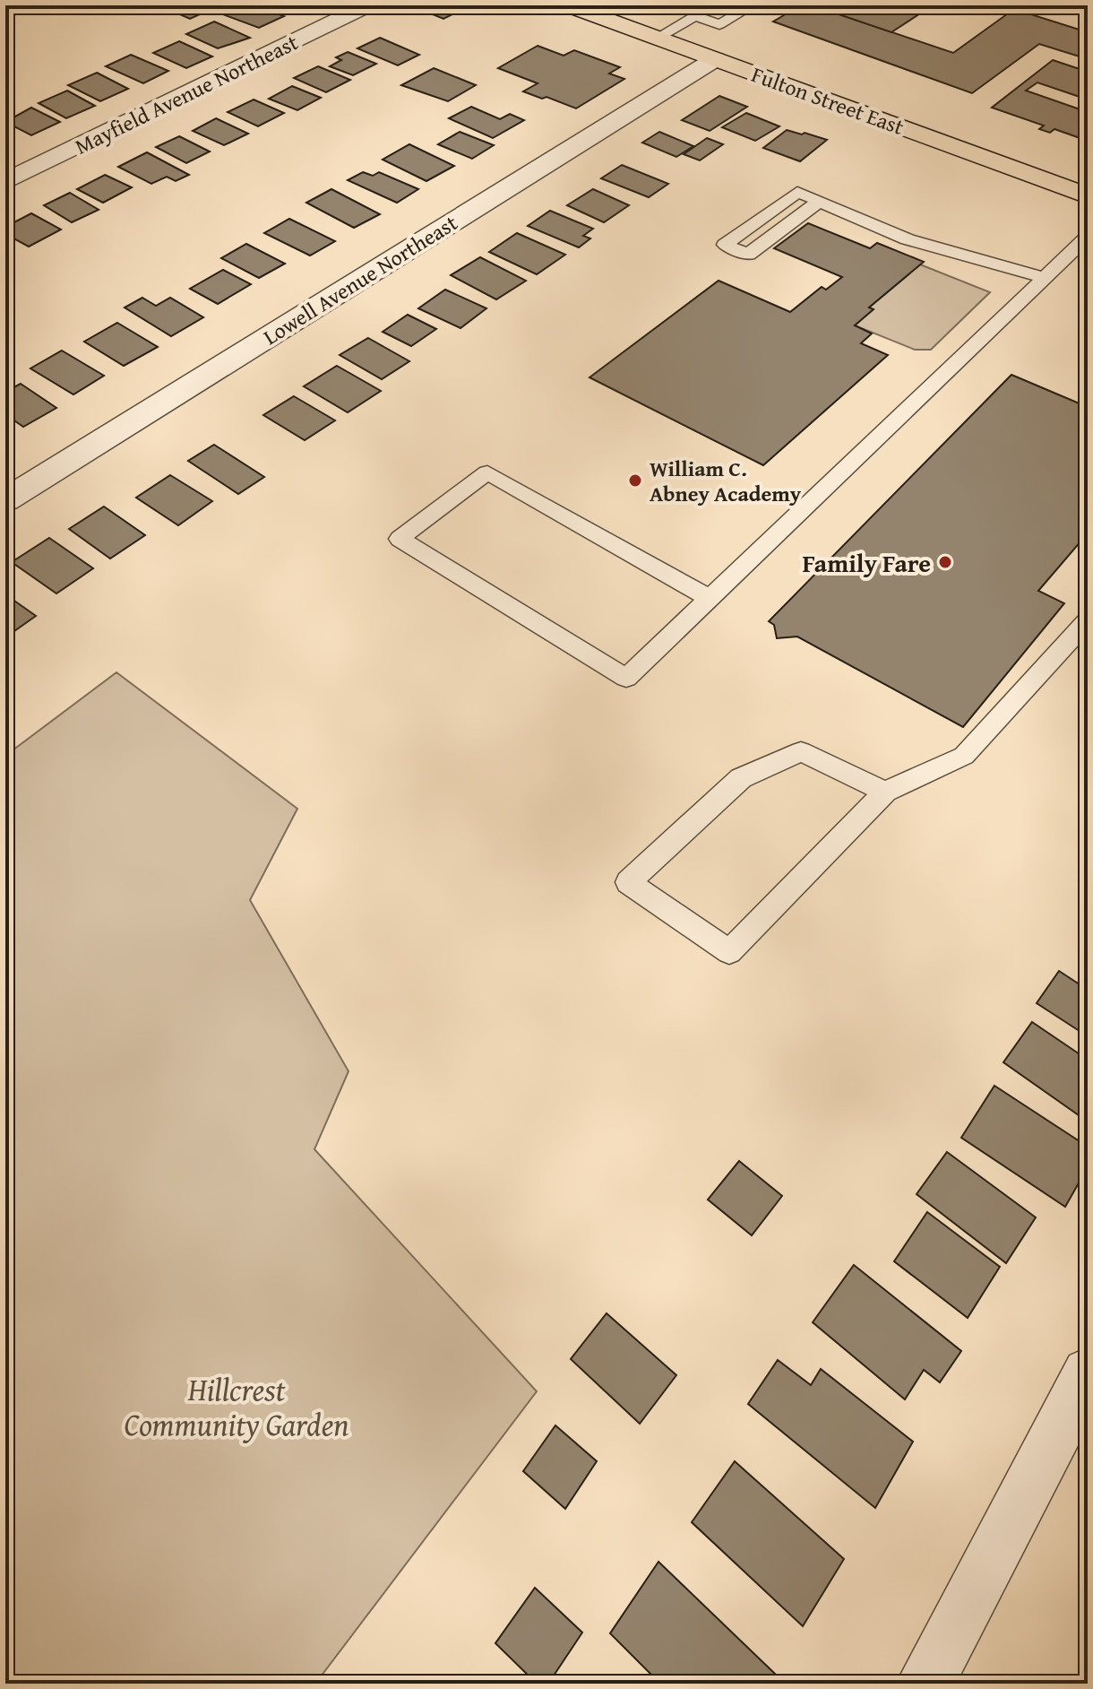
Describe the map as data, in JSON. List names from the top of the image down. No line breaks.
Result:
{"streets":{"main road":["Fulton Street East"],"street":["Mayfield Avenue Northeast","Lowell Avenue Northeast"]},"crossings":[["Fulton Street East","Lowell Avenue Northeast"]],"parks":["Hillcrest Community Garden"],"places":["William C. Abney Academy","Family Fare"]}
